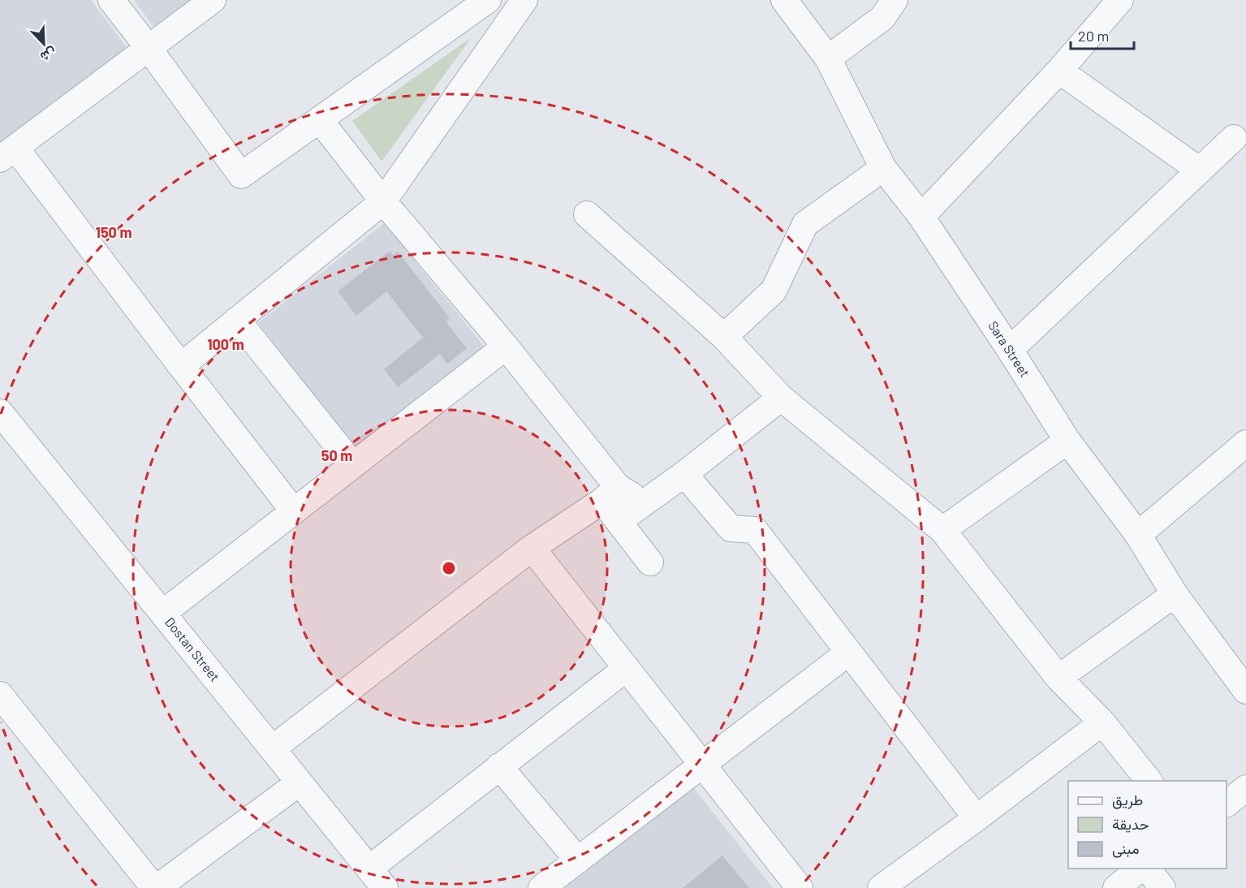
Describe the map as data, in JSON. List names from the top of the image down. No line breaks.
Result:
{"streets":{"street":["Sara Street","Dostan Street"]},"legend":["طريق","حديقة","مبنى"],"scale_bar":"20 m","north":"bottom right","rings":["150 m","100 m","50 m"]}
